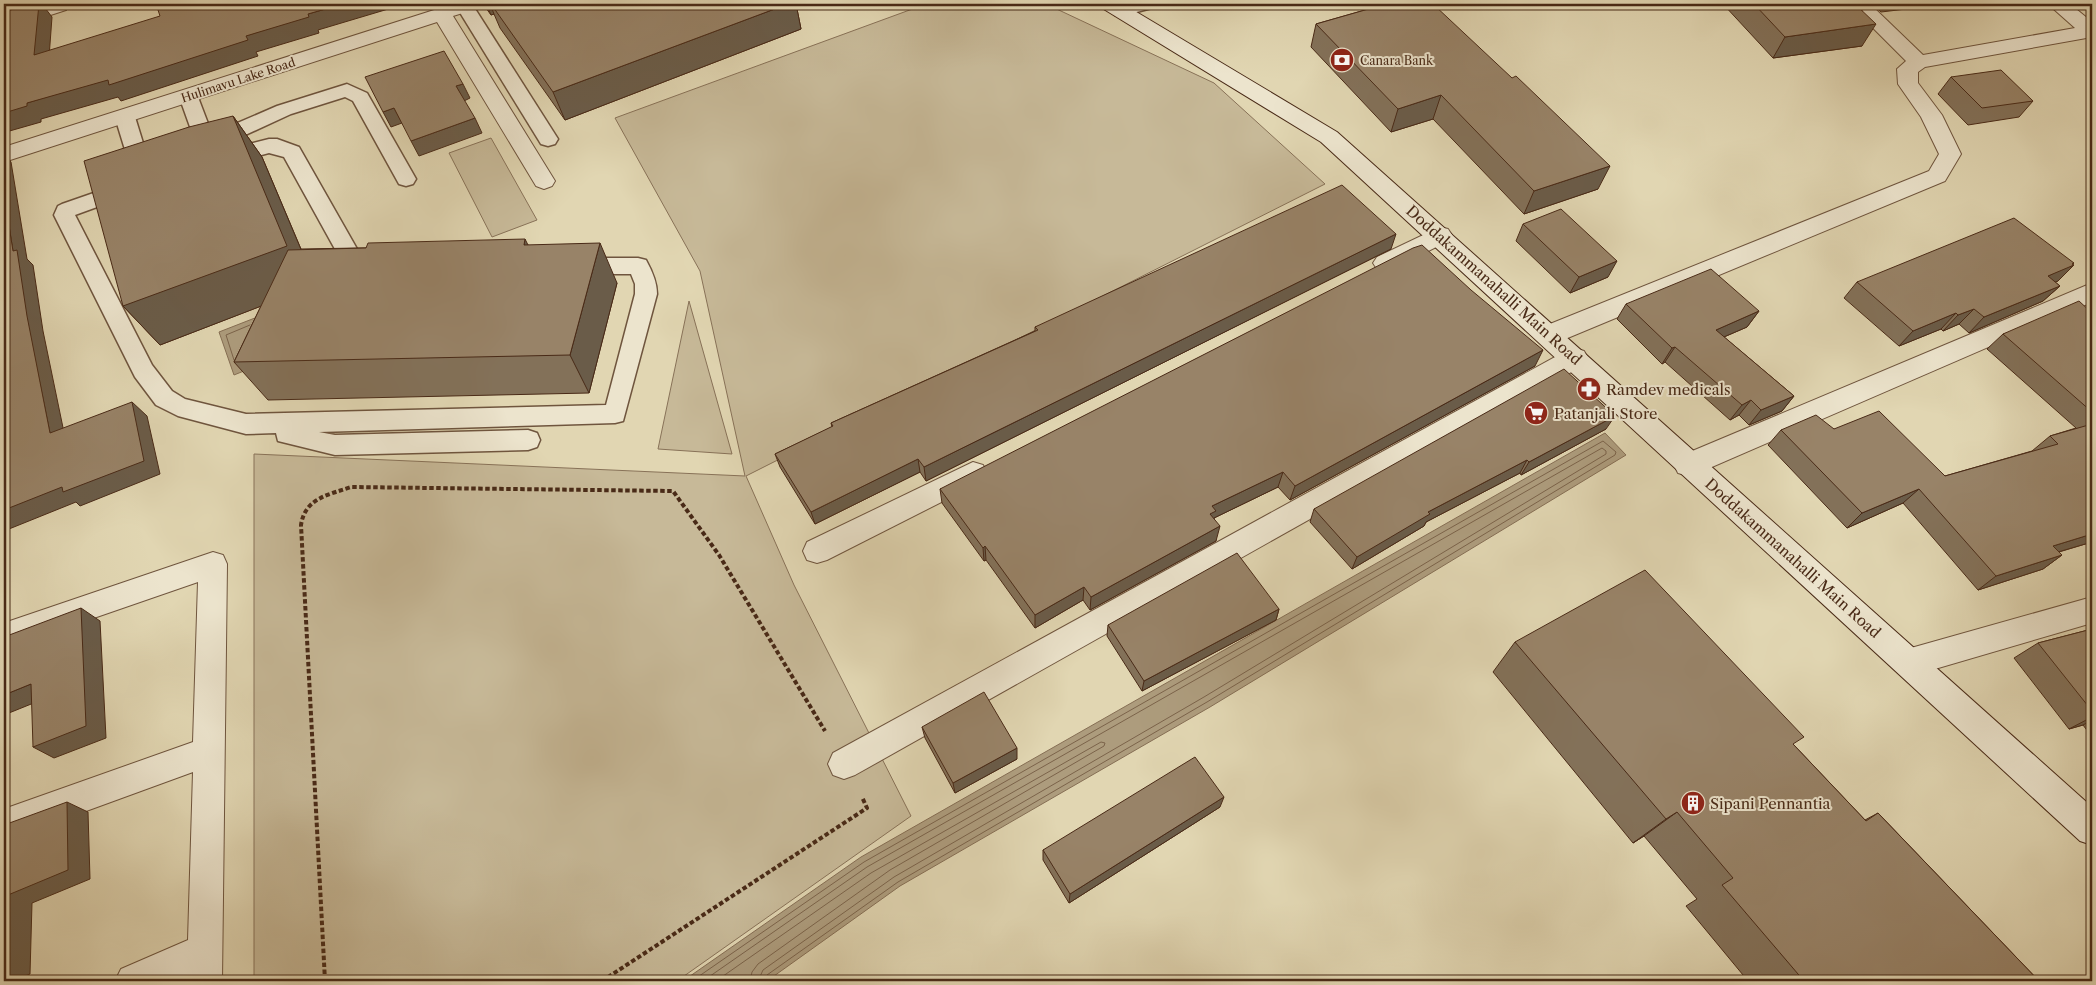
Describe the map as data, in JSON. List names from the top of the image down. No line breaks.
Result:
{"streets":{"street":["Hulimavu Lake Road","Doddakammanahalli Main Road"]},"places":{"bank":["Canara Bank"],"pharmacy":["Ramdev medicals"],"supermarket":["Patanjali Store"],"building":["Sipani Pennantia"]}}
